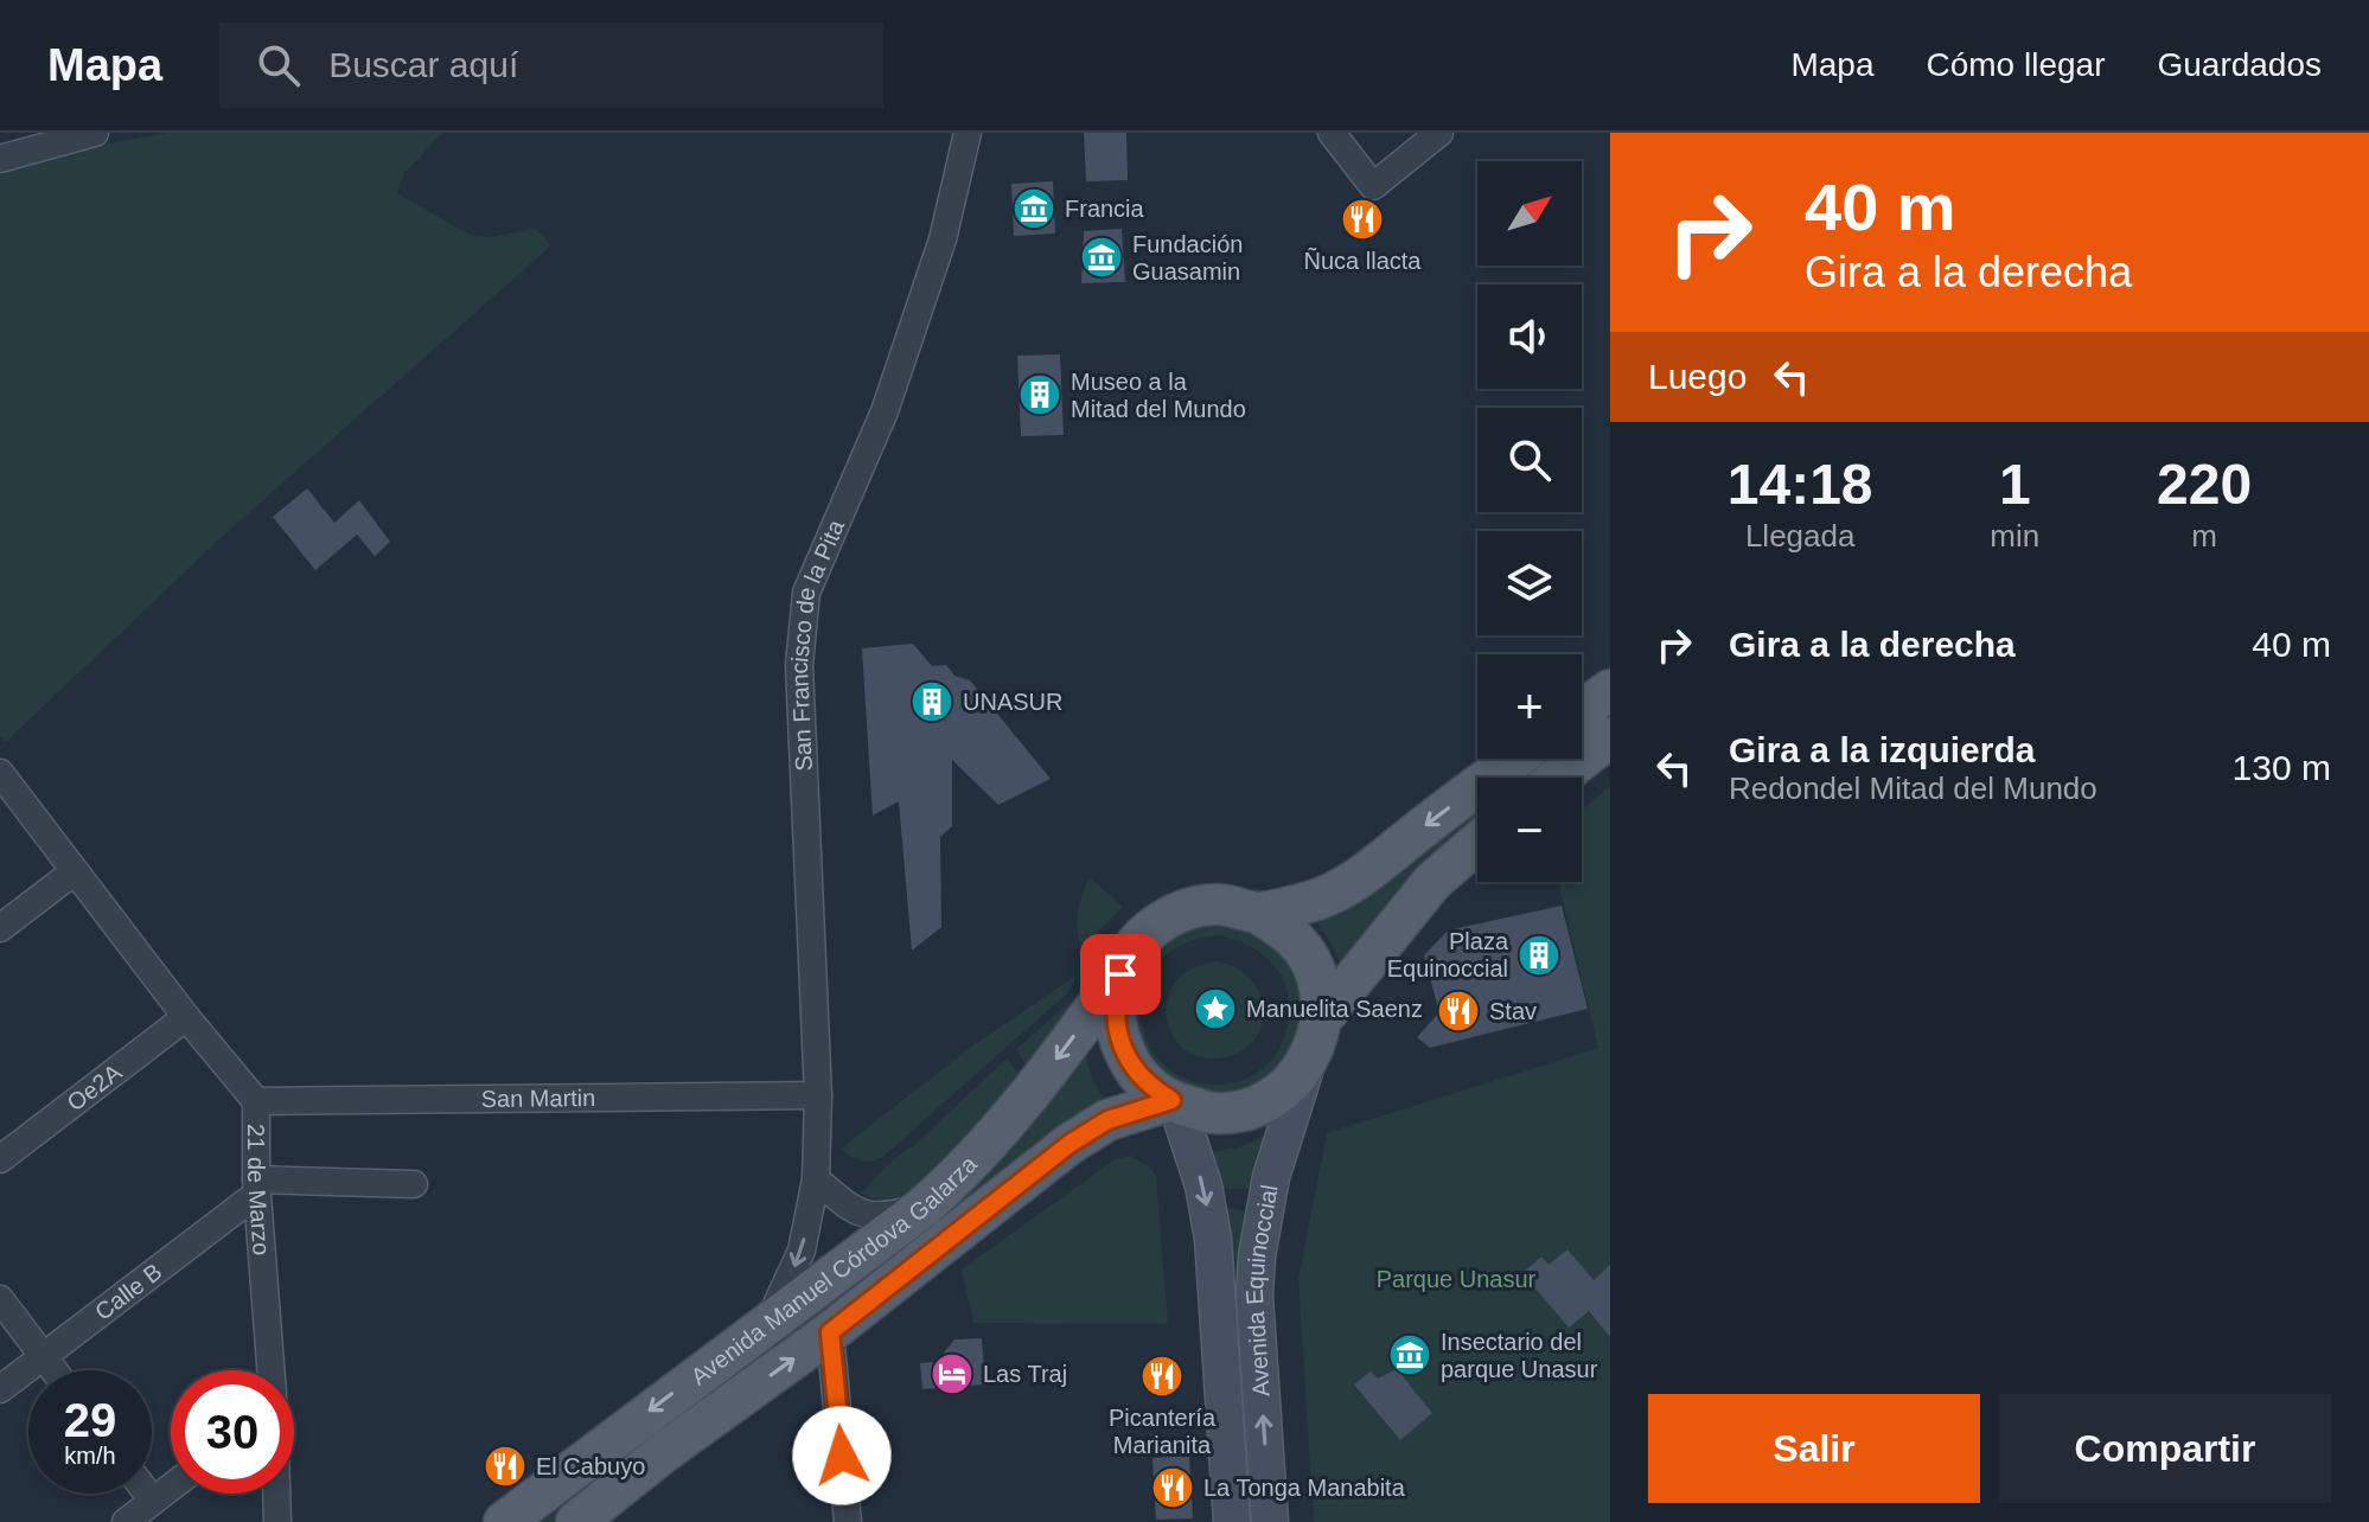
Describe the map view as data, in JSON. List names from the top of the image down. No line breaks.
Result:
{"streets":{"main road":["Avenida Manuel Córdova Galarza","Avenida Equinoccial"],"street":["San Francisco de la Pita","Oe2A","San Martin","21 de Marzo","Calle B"]},"crossings":[["San Francisco de la Pita","San Martin"],["San Francisco de la Pita","Avenida Manuel Córdova Galarza"],["Oe2A","21 de Marzo"],["San Martin","21 de Marzo"],["21 de Marzo","Calle B"],["Avenida Manuel Córdova Galarza","Avenida Equinoccial"]],"parks":["Parque Unasur"],"places":{"museum":["Francia","Fundación Guasamin","Insectario del parque Unasur"],"restaurant":["Ñuca llacta","Stav","Picantería Marianita","El Cabuyo","La Tonga Manabita"],"building":["Museo a la Mitad del Mundo","UNASUR","Plaza Equinoccial"],"place":["Manuelita Saenz"],"hotel":["Las Traj"]},"north":"top right","page":{"header":"Mapa","search":"Buscar aquí","nav":["Mapa","Cómo llegar","Guardados"],"turn":["40 m","Gira a la derecha"],"map_buttons":["+","−"],"then":"Luego","eta":["14:18","Llegada","1","min","220","m"],"list":[{"name":"Gira a la derecha","value":"40 m"},{"name":"Gira a la izquierda","note":"Redondel Mitad del Mundo","value":"130 m"}],"speed":"29 km/h","limit":"30","buttons":["Salir","Compartir"]}}
